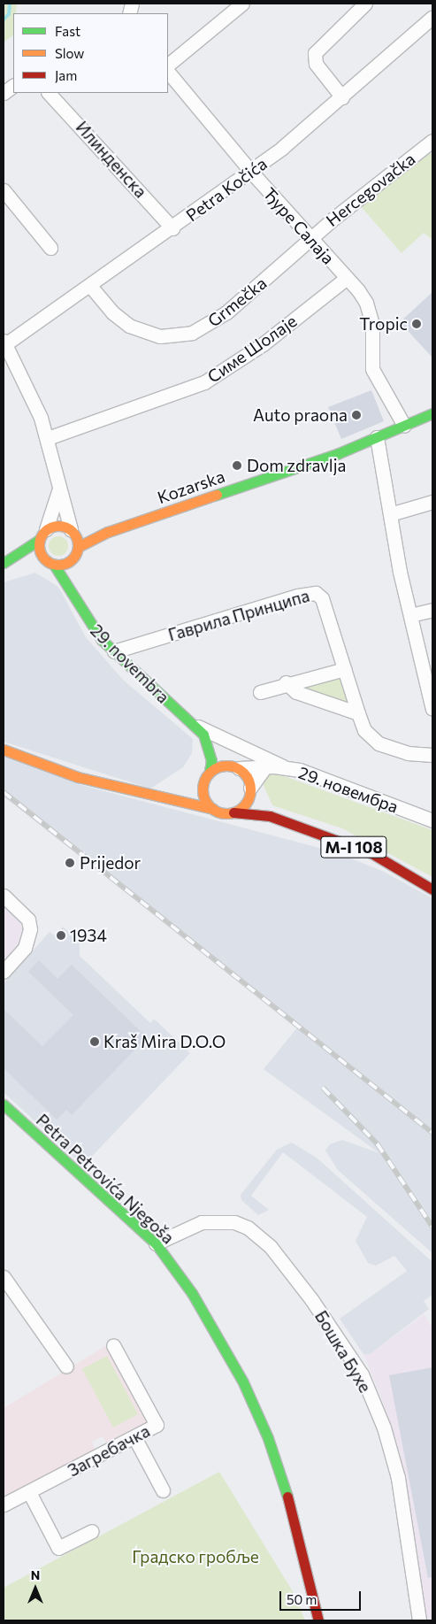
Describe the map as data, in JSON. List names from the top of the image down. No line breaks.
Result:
{"streets":{"main road":["Kozarska","29. novembra","M-I 108","Petra Petrovića Njegoša"],"street":["Илинденска","Petra Kočića","Hercegovačka","Ђуре Салаја","Grmečka","Симе Шолаје","Гаврила Принципа","29. новембра","Бошка Бухе","Загребачка"]},"crossings":[["Илинденска","Petra Kočića"],["Petra Kočića","Ђуре Салаја"],["Petra Kočića","Grmečka"],["Hercegovačka","Ђуре Салаја"],["Hercegovačka","Grmečka"],["Ђуре Салаја","Grmečka"],["Ђуре Салаја","Симе Шолаје"],["Ђуре Салаја","Kozarska"],["Гаврила Принципа","29. novembra"],["29. novembra","29. новембра"],["29. novembra","M-I 108"],["Petra Petrovića Njegoša","Бошка Бухе"]],"parks":["Градско гробље"],"places":["Tropic","Auto praona","Dom zdravlja","Prijedor","1934","Kraš Mira D.O.O"],"legend":["Fast","Slow","Jam"],"scale_bar":"50 m","north":"top"}
